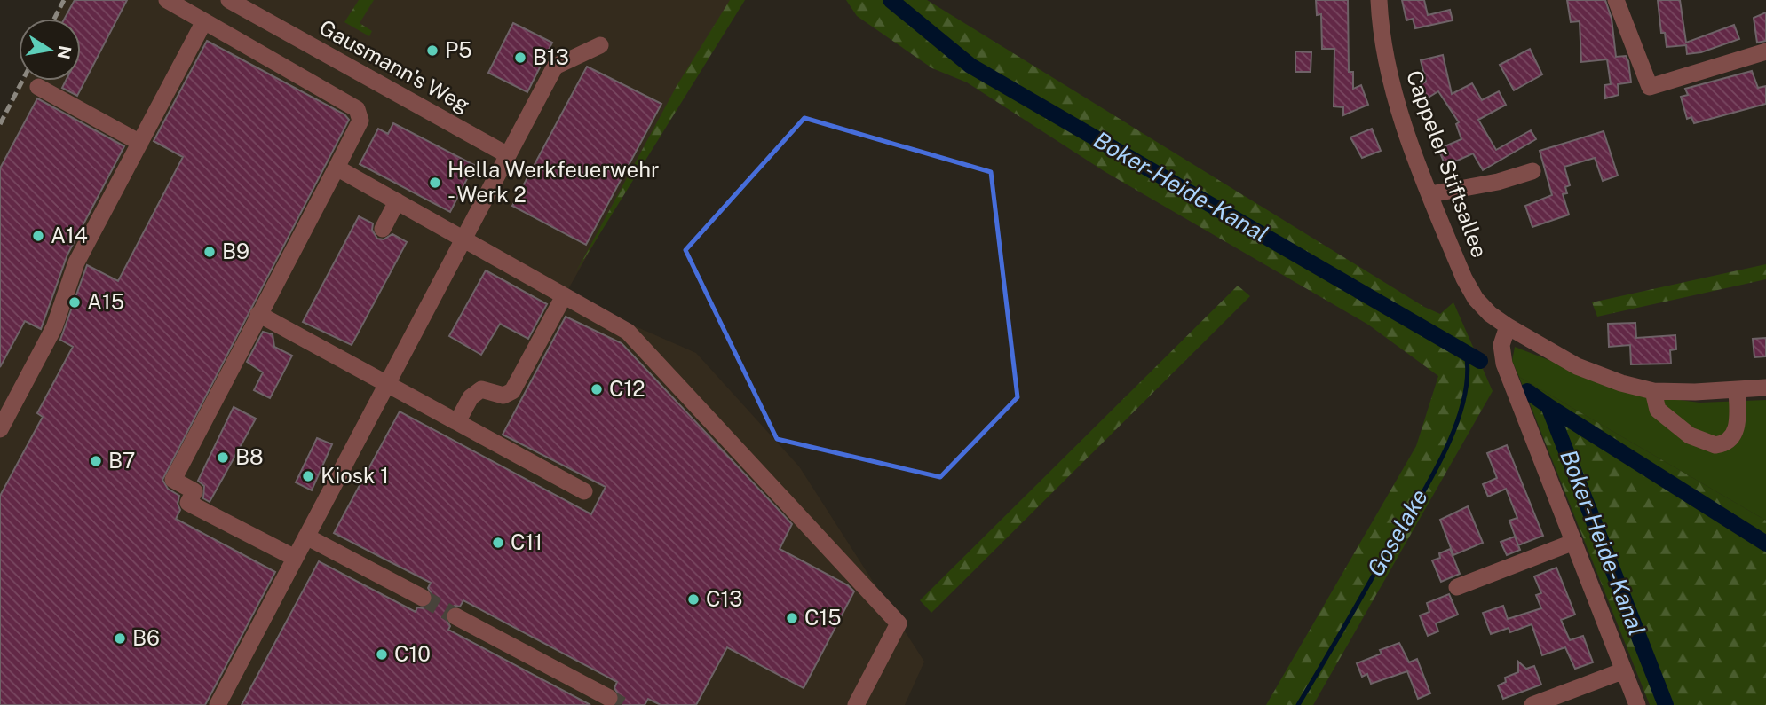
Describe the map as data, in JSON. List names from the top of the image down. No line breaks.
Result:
{"streets":{"street":["Gausmann's Weg","Cappeler Stiftsallee"]},"water":["Boker-Heide-Kanal","Goselake"],"places":["P5","B13","Hella Werkfeuerwehr - Werk 2","A14","B9","A15","C12","B8","B7","Kiosk 1","C11","C13","C15","B6","C10"],"north":"right"}
